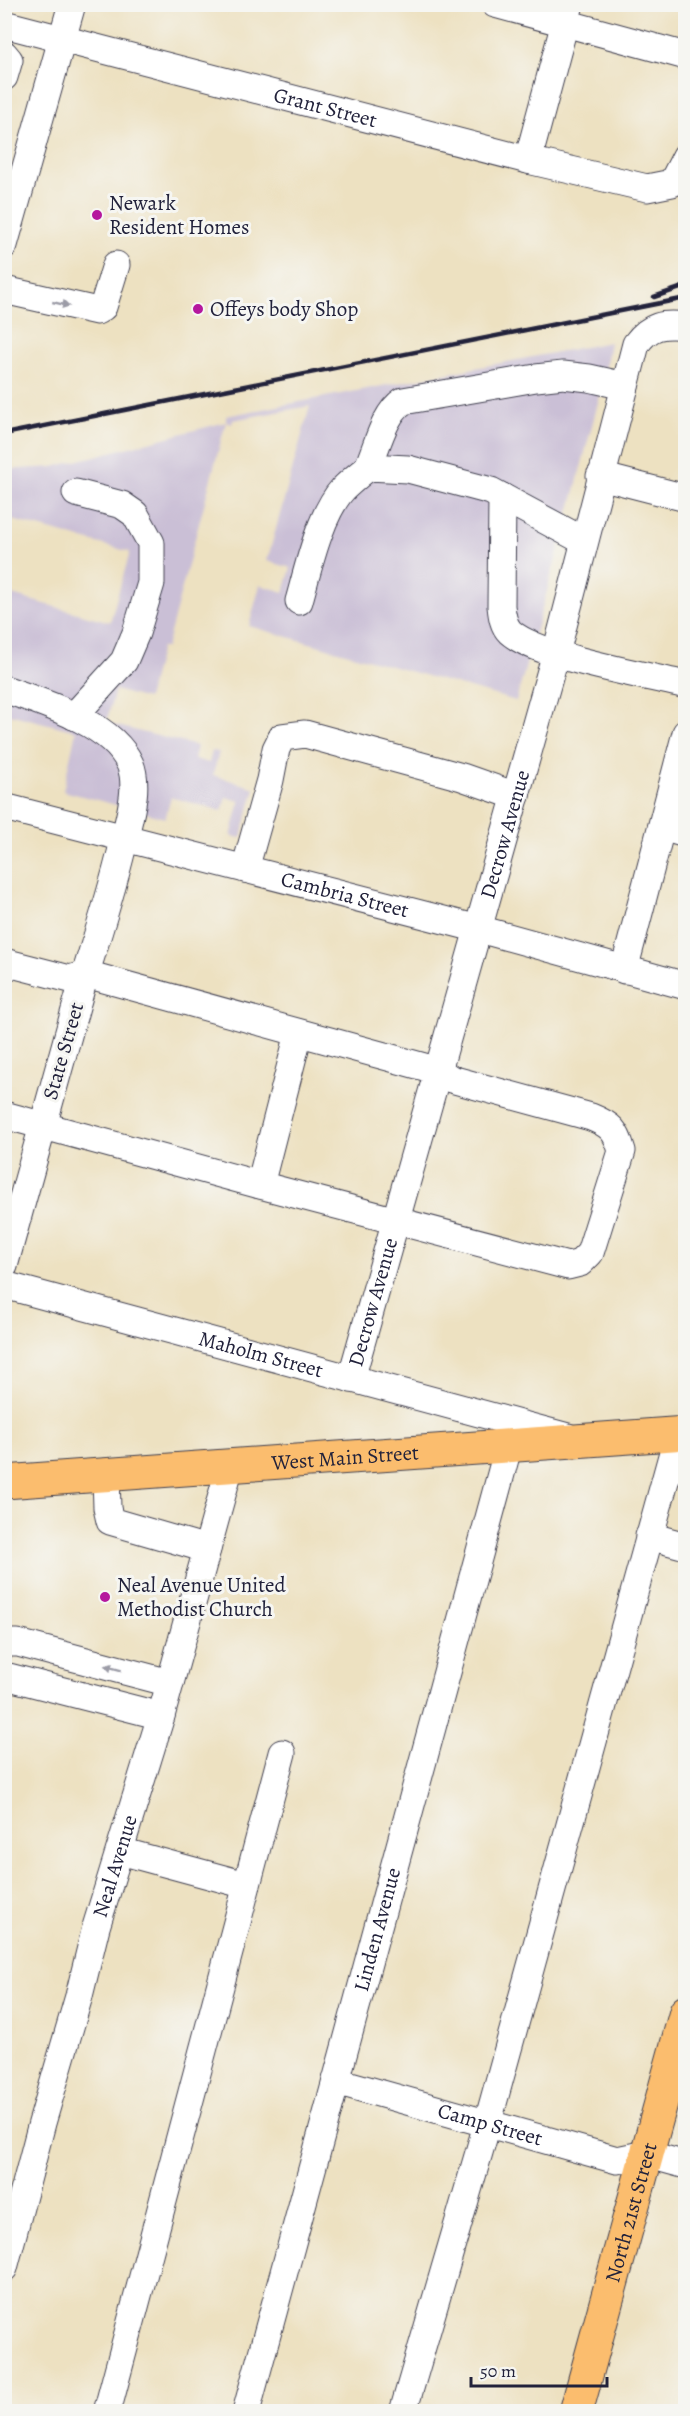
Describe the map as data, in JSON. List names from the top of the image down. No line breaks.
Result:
{"streets":{"main road":["West Main Street","North 21st Street"],"street":["Grant Street","Decrow Avenue","Cambria Street","State Street","Maholm Street","Neal Avenue","Linden Avenue","Camp Street"]},"crossings":[["Decrow Avenue","Cambria Street"],["Decrow Avenue","Maholm Street"],["Cambria Street","State Street"],["Maholm Street","West Main Street"],["West Main Street","Neal Avenue"],["West Main Street","Linden Avenue"],["Linden Avenue","Camp Street"],["Camp Street","North 21st Street"]],"places":["Newark Resident Homes","Offeys body Shop","Neal Avenue United Methodist Church"],"scale_bar":"50 m"}
